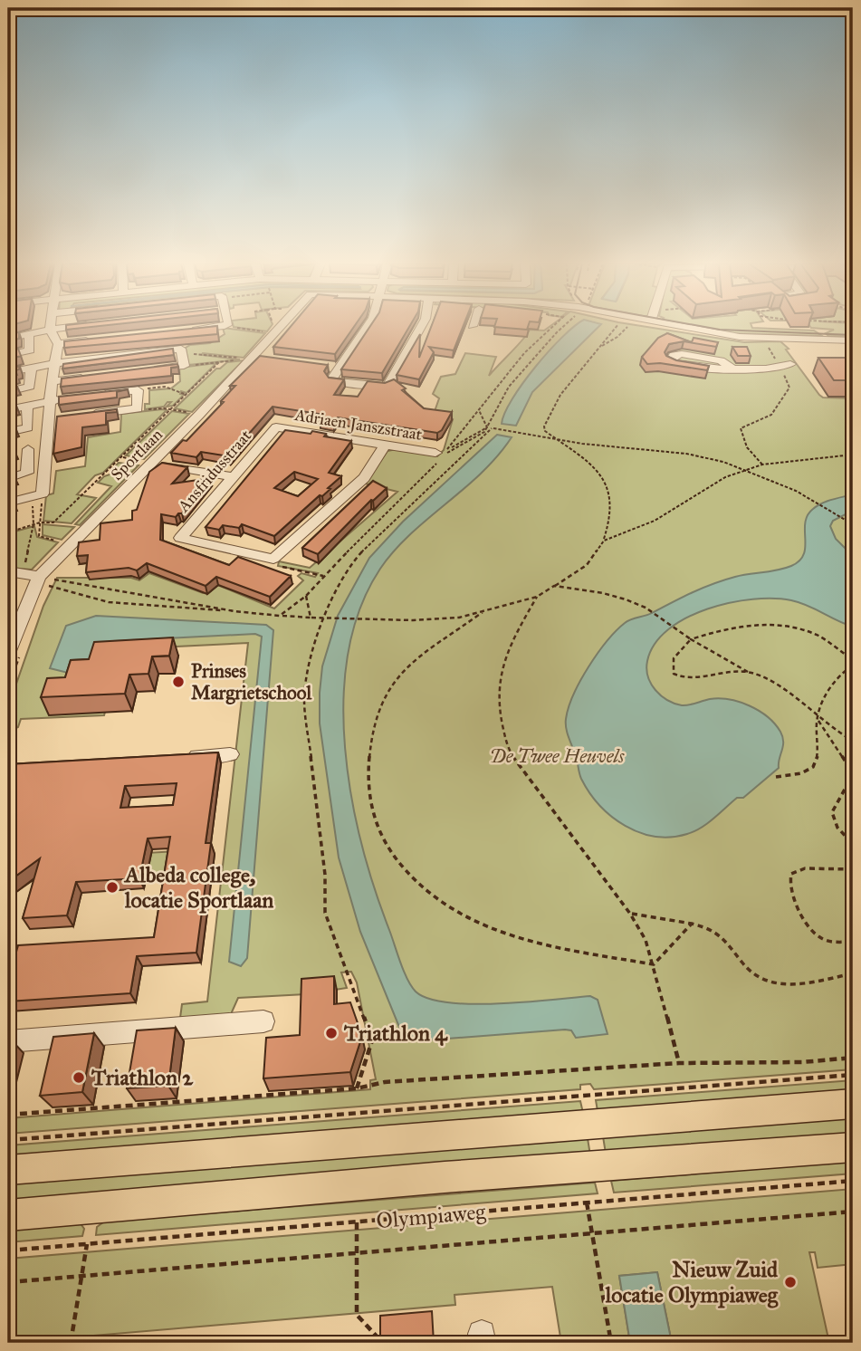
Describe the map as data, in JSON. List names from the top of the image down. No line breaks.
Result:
{"streets":{"main road":["Olympiaweg"],"street":["Adriaen Janszstraat","Sportlaan","Ansfridusstraat"]},"crossings":[["Adriaen Janszstraat","Ansfridusstraat"]],"parks":["De Twee Heuvels"],"places":["Prinses Margrietschool","Albeda college, locatie Sportlaan","Triathlon 4","Triathlon 2","Nieuw Zuid locatie Olympiaweg"]}
